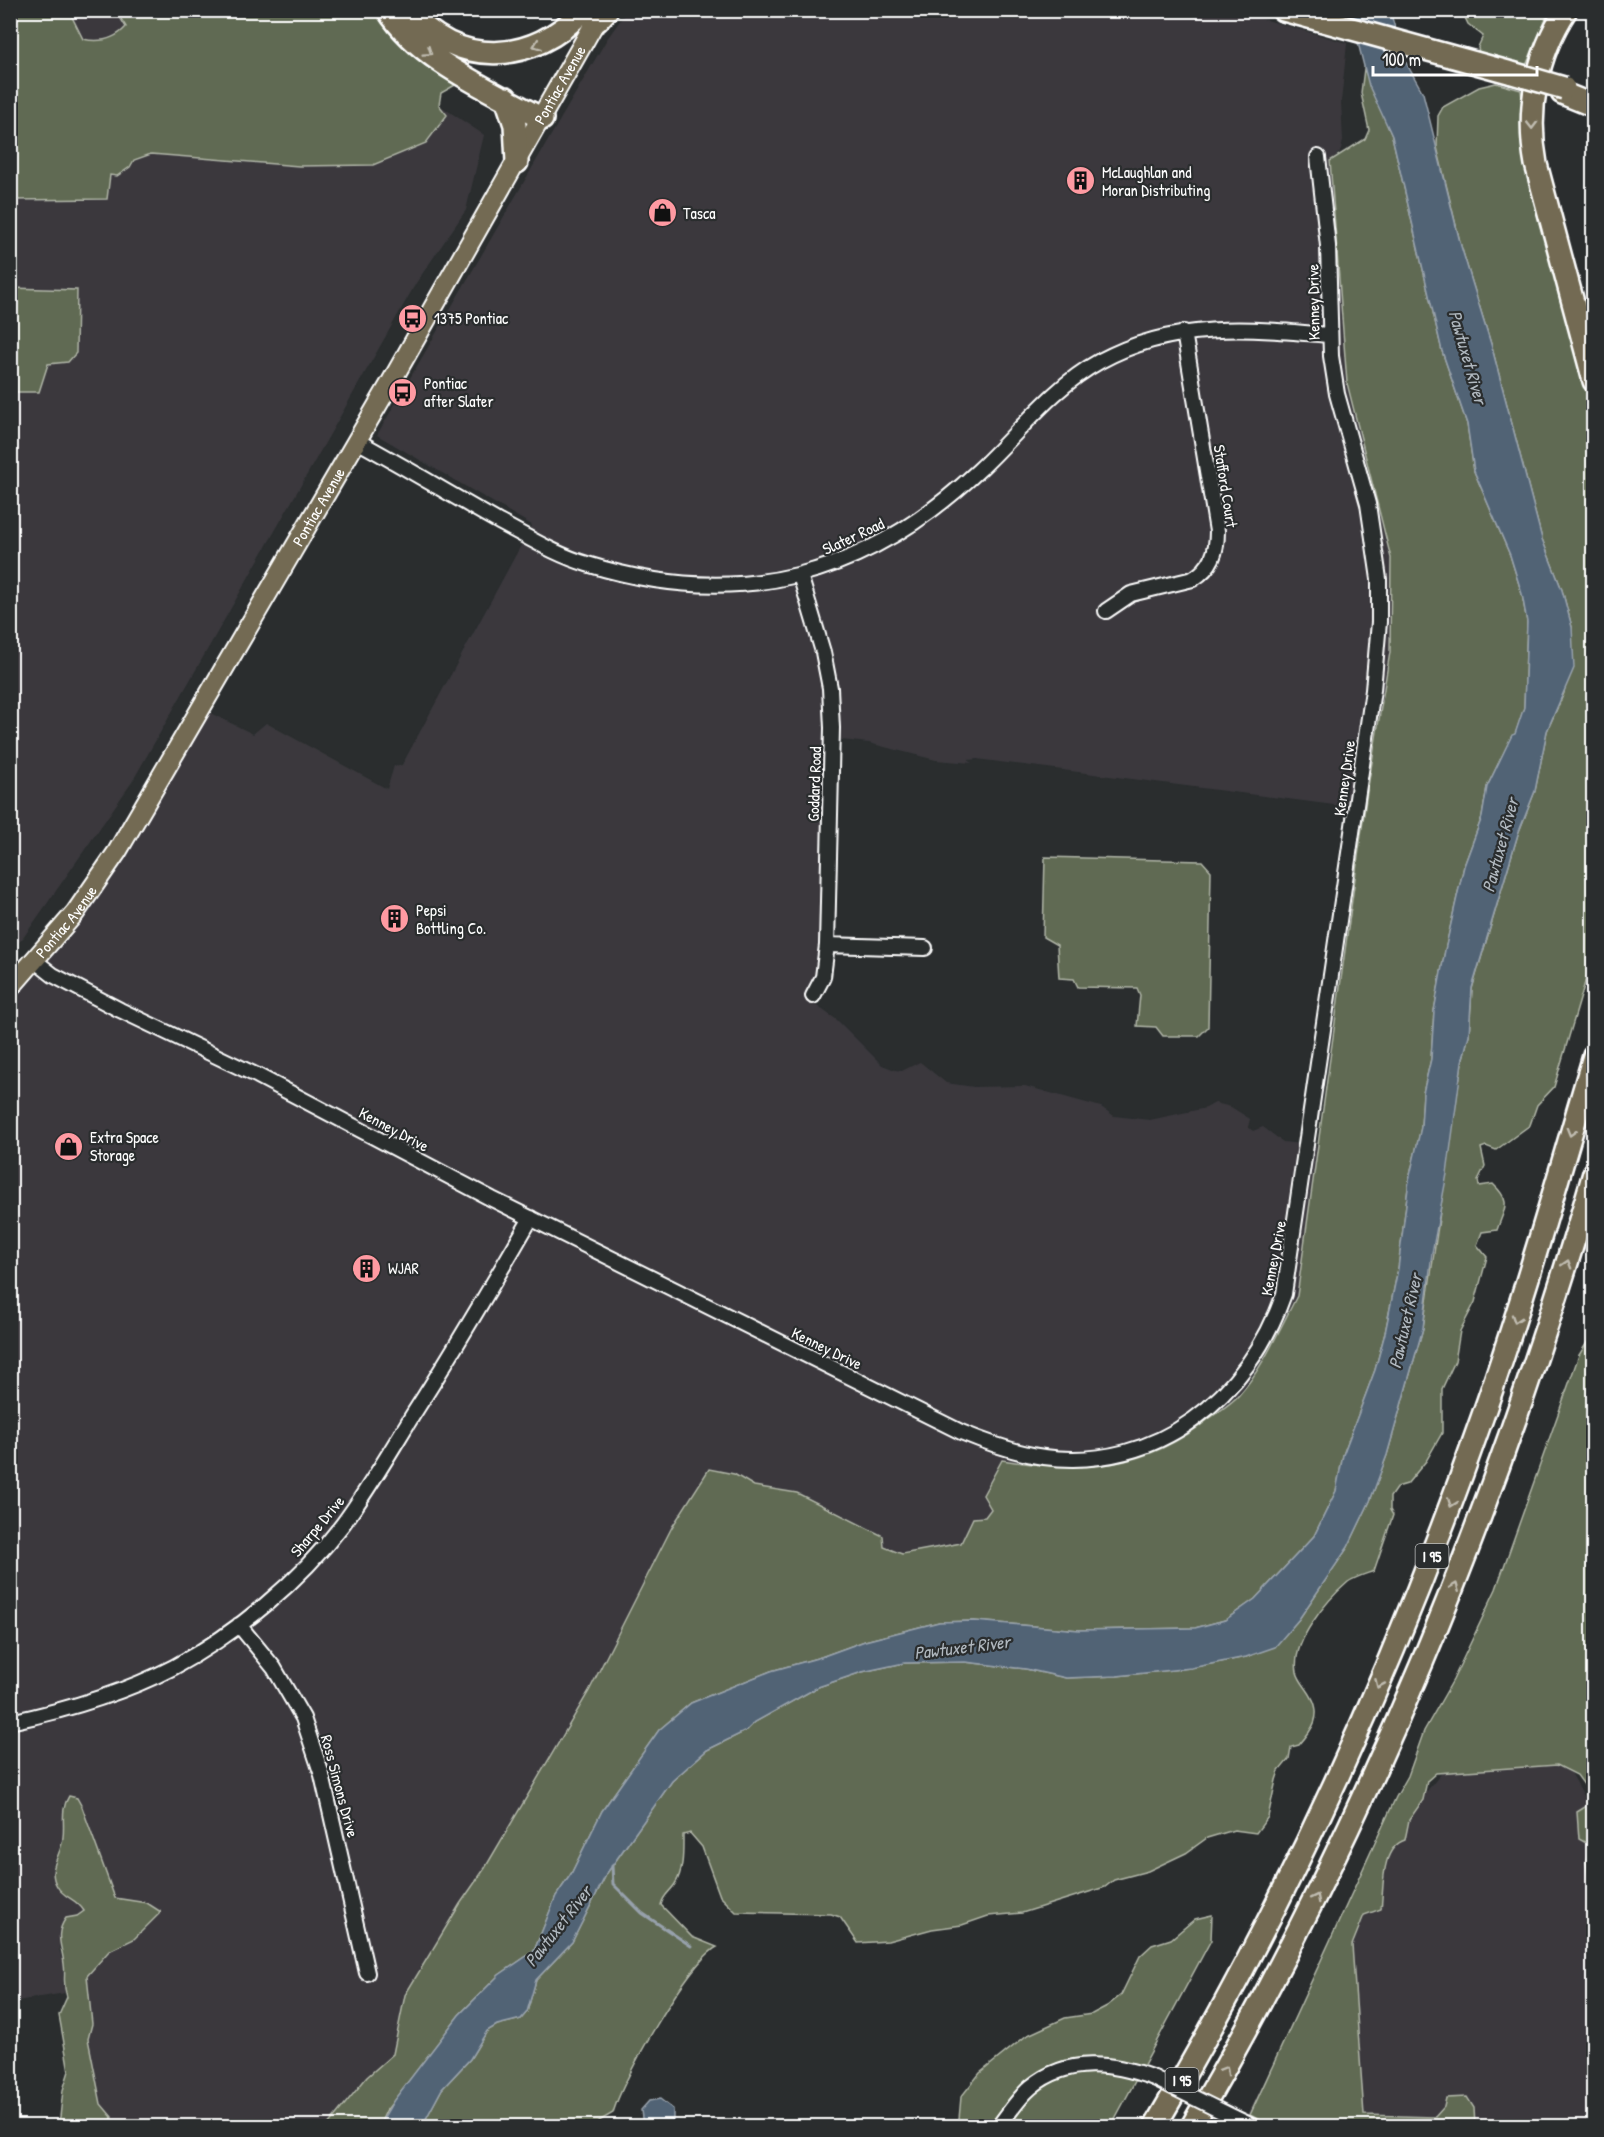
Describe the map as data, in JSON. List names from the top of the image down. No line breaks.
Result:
{"streets":{"highway":["I 95"],"main road":["Pontiac Avenue"],"street":["Kenney Drive","Stafford Court","Slater Road","Goddard Road","Sharpe Drive","Ross Simons Drive"]},"crossings":[["Pontiac Avenue","Kenney Drive"],["Pontiac Avenue","Slater Road"],["Kenney Drive","Slater Road"],["Kenney Drive","Sharpe Drive"],["Stafford Court","Slater Road"],["Slater Road","Goddard Road"],["Sharpe Drive","Ross Simons Drive"]],"water":["Pawtuxet River"],"places":{"building":["McLaughlan and Moran Distributing","Pepsi Bottling Co.","WJAR"],"shop":["Tasca","Extra Space Storage"],"bus stop":["1375 Pontiac","Pontiac after Slater"]},"scale_bar":"100 m"}
